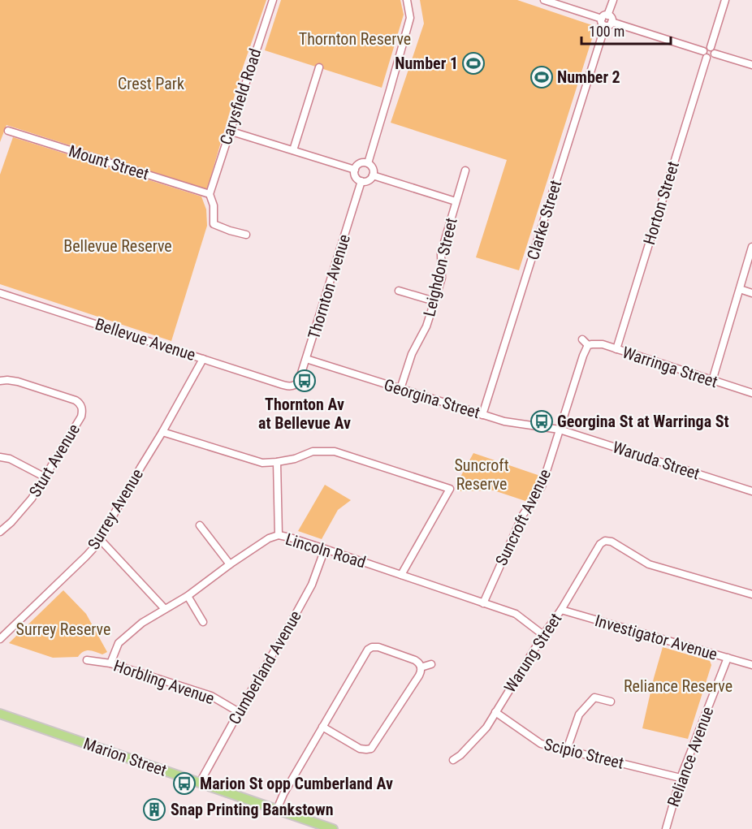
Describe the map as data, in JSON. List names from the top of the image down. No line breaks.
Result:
{"streets":{"main road":["Marion Street"],"street":["Carysfield Road","Mount Street","Horton Street","Clarke Street","Leighdon Street","Thornton Avenue","Bellevue Avenue","Warringa Street","Georgina Street","Sturt Avenue","Waruda Street","Surrey Avenue","Suncroft Avenue","Lincoln Road","Investigator Avenue","Warung Street","Cumberland Avenue","Horbling Avenue","Scipio Street","Reliance Avenue"]},"crossings":[["Carysfield Road","Mount Street"],["Horton Street","Warringa Street"],["Clarke Street","Georgina Street"],["Leighdon Street","Georgina Street"],["Thornton Avenue","Bellevue Avenue"],["Thornton Avenue","Georgina Street"],["Bellevue Avenue","Surrey Avenue"],["Georgina Street","Waruda Street"],["Georgina Street","Suncroft Avenue"],["Waruda Street","Suncroft Avenue"],["Suncroft Avenue","Lincoln Road"],["Lincoln Road","Warung Street"],["Lincoln Road","Cumberland Avenue"],["Lincoln Road","Horbling Avenue"],["Investigator Avenue","Warung Street"],["Investigator Avenue","Reliance Avenue"],["Warung Street","Scipio Street"],["Cumberland Avenue","Horbling Avenue"],["Cumberland Avenue","Marion Street"],["Scipio Street","Reliance Avenue"]],"parks":["Thornton Reserve","Crest Park","Bellevue Reserve","Suncroft Reserve","Surrey Reserve","Reliance Reserve"],"places":{"sports":["Number 1","Number 2"],"bus stop":["Thornton Av at Bellevue Av","Georgina St at Warringa St","Marion St opp Cumberland Av"],"building":["Snap Printing Bankstown"]},"scale_bar":"100 m"}
